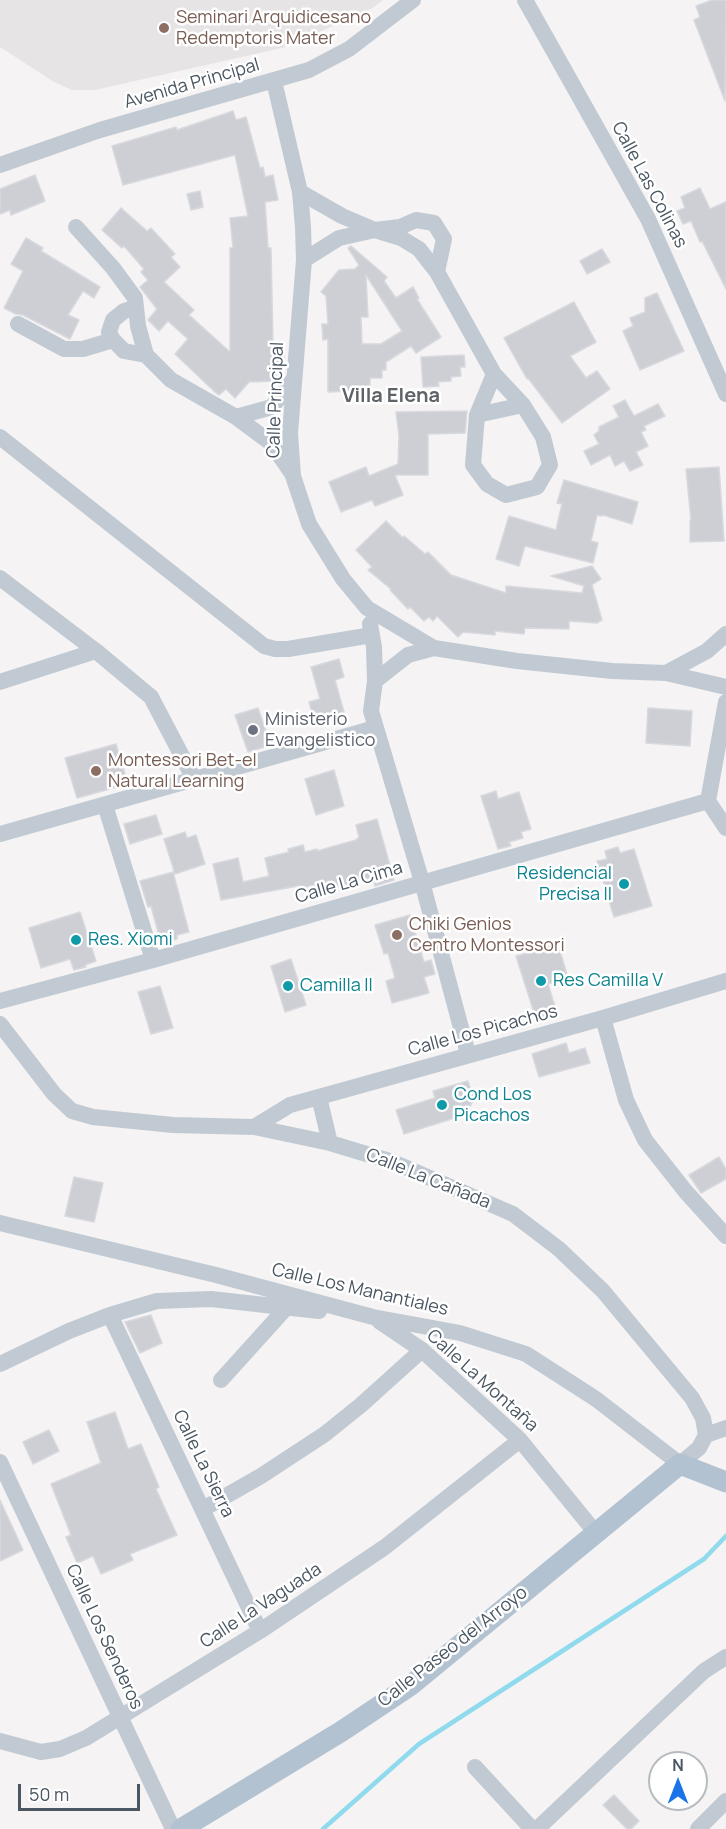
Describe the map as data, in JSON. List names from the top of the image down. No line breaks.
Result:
{"streets":{"main road":["Calle Paseo del Arroyo"],"street":["Avenida Principal","Calle Las Colinas","Calle Principal","Calle La Cima","Calle Los Picachos","Calle La Cañada","Calle Los Manantiales","Calle La Montaña","Calle La Sierra","Calle La Vaguada","Calle Los Senderos"]},"crossings":[["Avenida Principal","Calle Principal"],["Calle Los Picachos","Calle La Cañada"],["Calle Los Manantiales","Calle La Montaña"],["Calle Los Manantiales","Calle Paseo del Arroyo"],["Calle La Montaña","Calle La Sierra"],["Calle La Montaña","Calle La Vaguada"],["Calle La Montaña","Calle Paseo del Arroyo"],["Calle La Sierra","Calle La Vaguada"],["Calle La Vaguada","Calle Los Senderos"]],"districts":["Villa Elena"],"places":["Seminari Arquidicesano Redemptoris Mater","Ministerio Evangelistico","Montessori Bet-el Natural Learning","Residencial Precisa II","Chiki Genios Centro Montessori","Res. Xiomi","Res Camilla V","Camilla II","Cond Los Picachos"],"scale_bar":"50 m","north":"top"}
